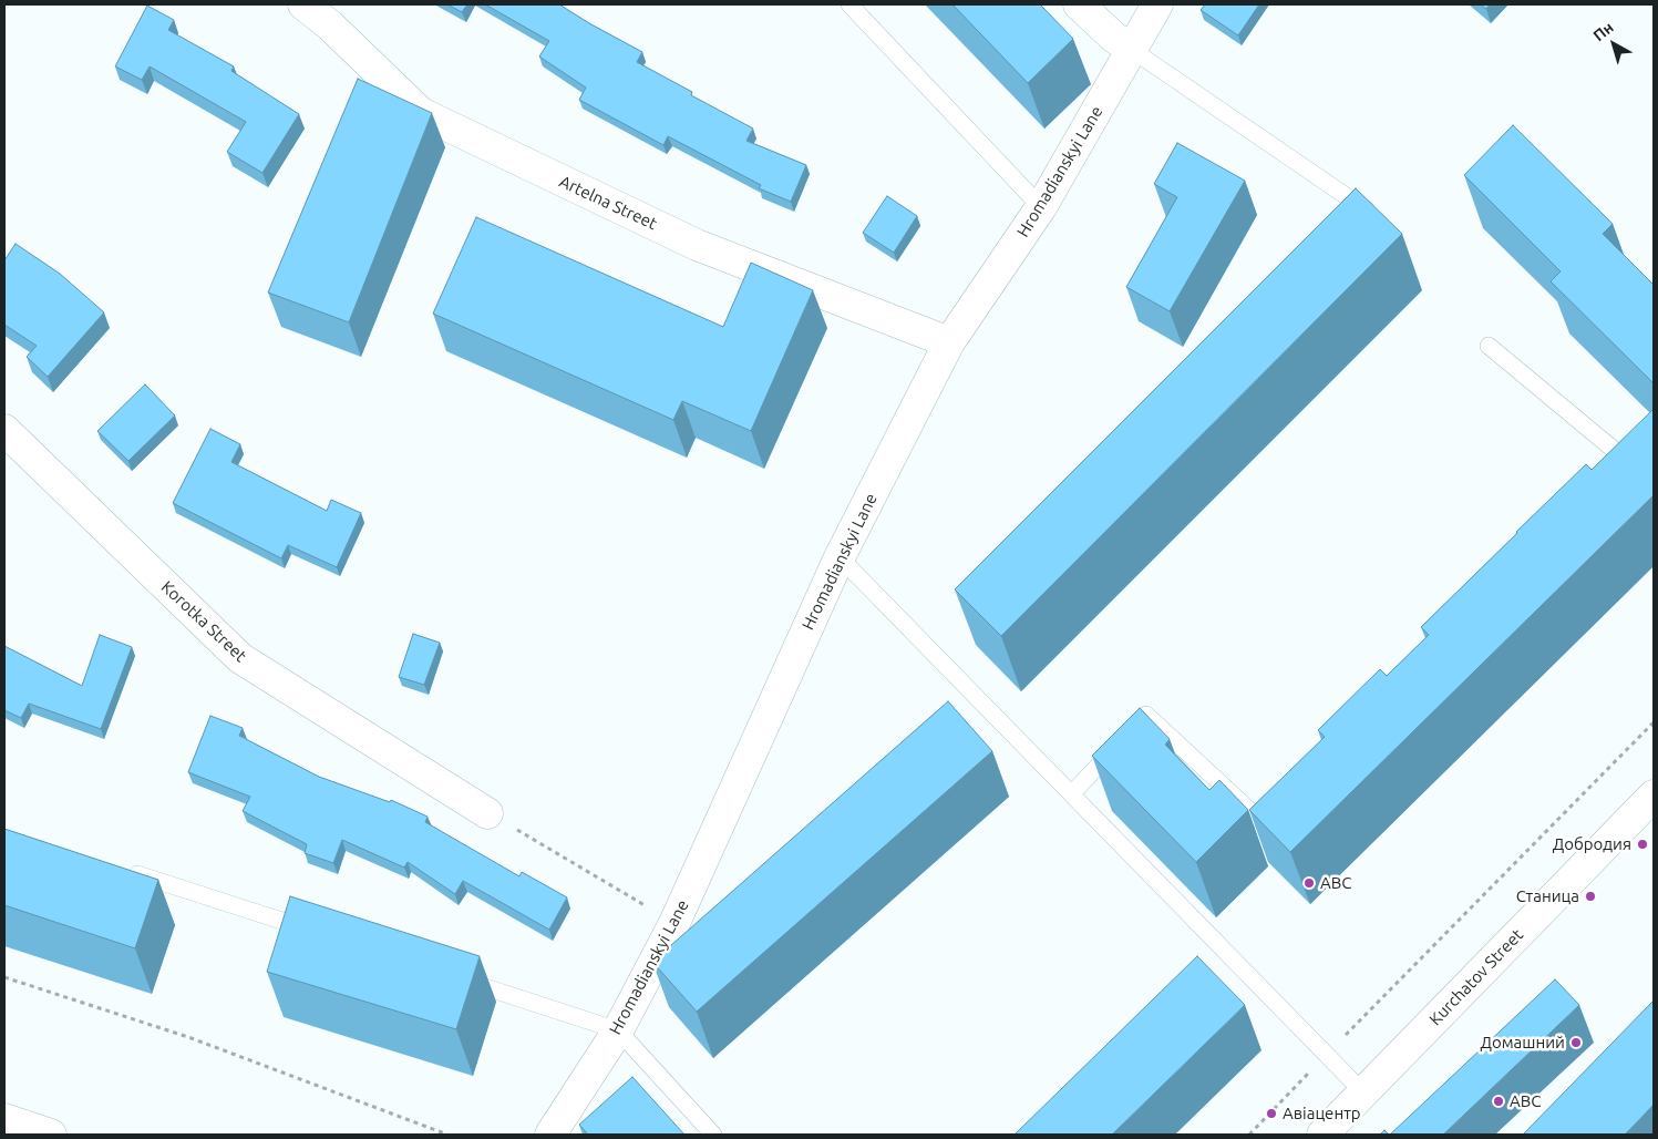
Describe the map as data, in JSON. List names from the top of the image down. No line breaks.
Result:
{"streets":{"street":["Hromadianskyi Lane","Artelna Street","Korotka Street","Kurchatov Street"]},"crossings":[["Hromadianskyi Lane","Artelna Street"]],"places":["Добродия","ABC","Станица","Домашний","АВС","Авіацентр"],"north":"top left"}
